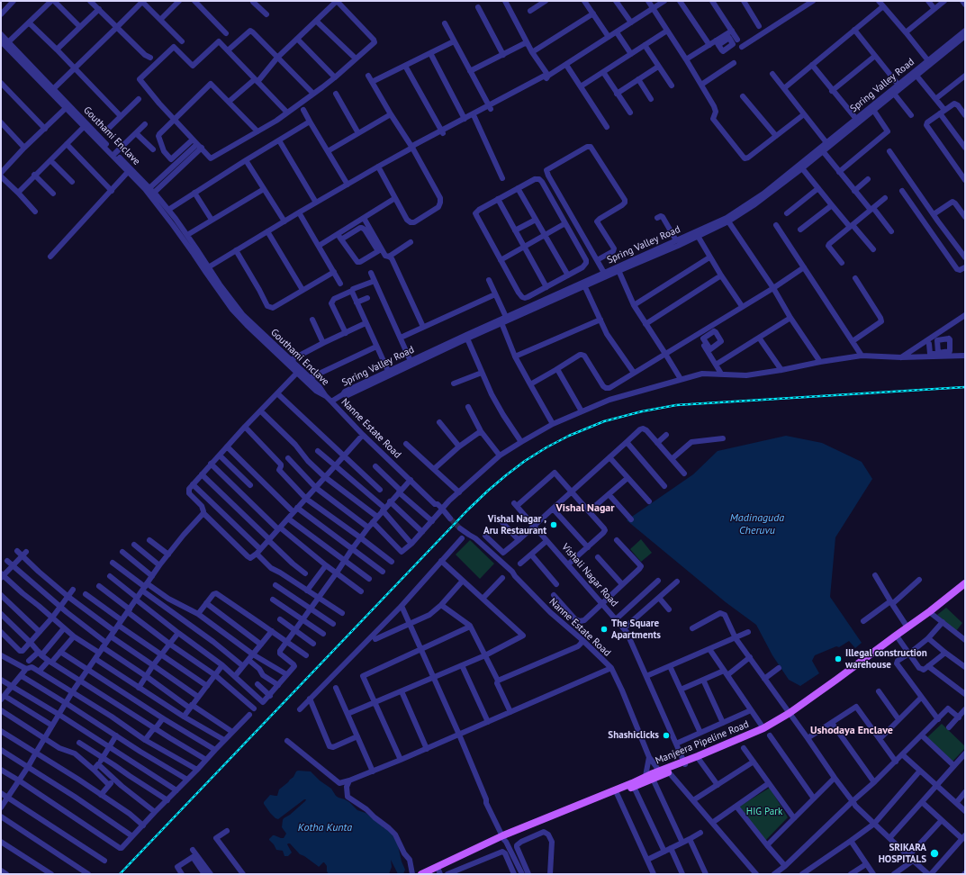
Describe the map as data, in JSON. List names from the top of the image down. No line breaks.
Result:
{"streets":{"main road":["Manjeera Pipeline Road"],"street":["Spring Valley Road","Gouthami Enclave","Nanne Estate Road","Vishali Nagar Road"]},"crossings":[["Gouthami Enclave","Nanne Estate Road"],["Nanne Estate Road","Manjeera Pipeline Road"],["Vishali Nagar Road","Manjeera Pipeline Road"]],"districts":["Vishal Nagar","Ushodaya Enclave"],"water":["Madinaguda Cheruvu","Kotha Kunta"],"parks":["HIG Park"],"places":["Vishal Nagar , Aru Restaurant","The Square Apartments","Illegal construction warehouse","Shashiclicks","SRIKARA HOSPITALS"]}
